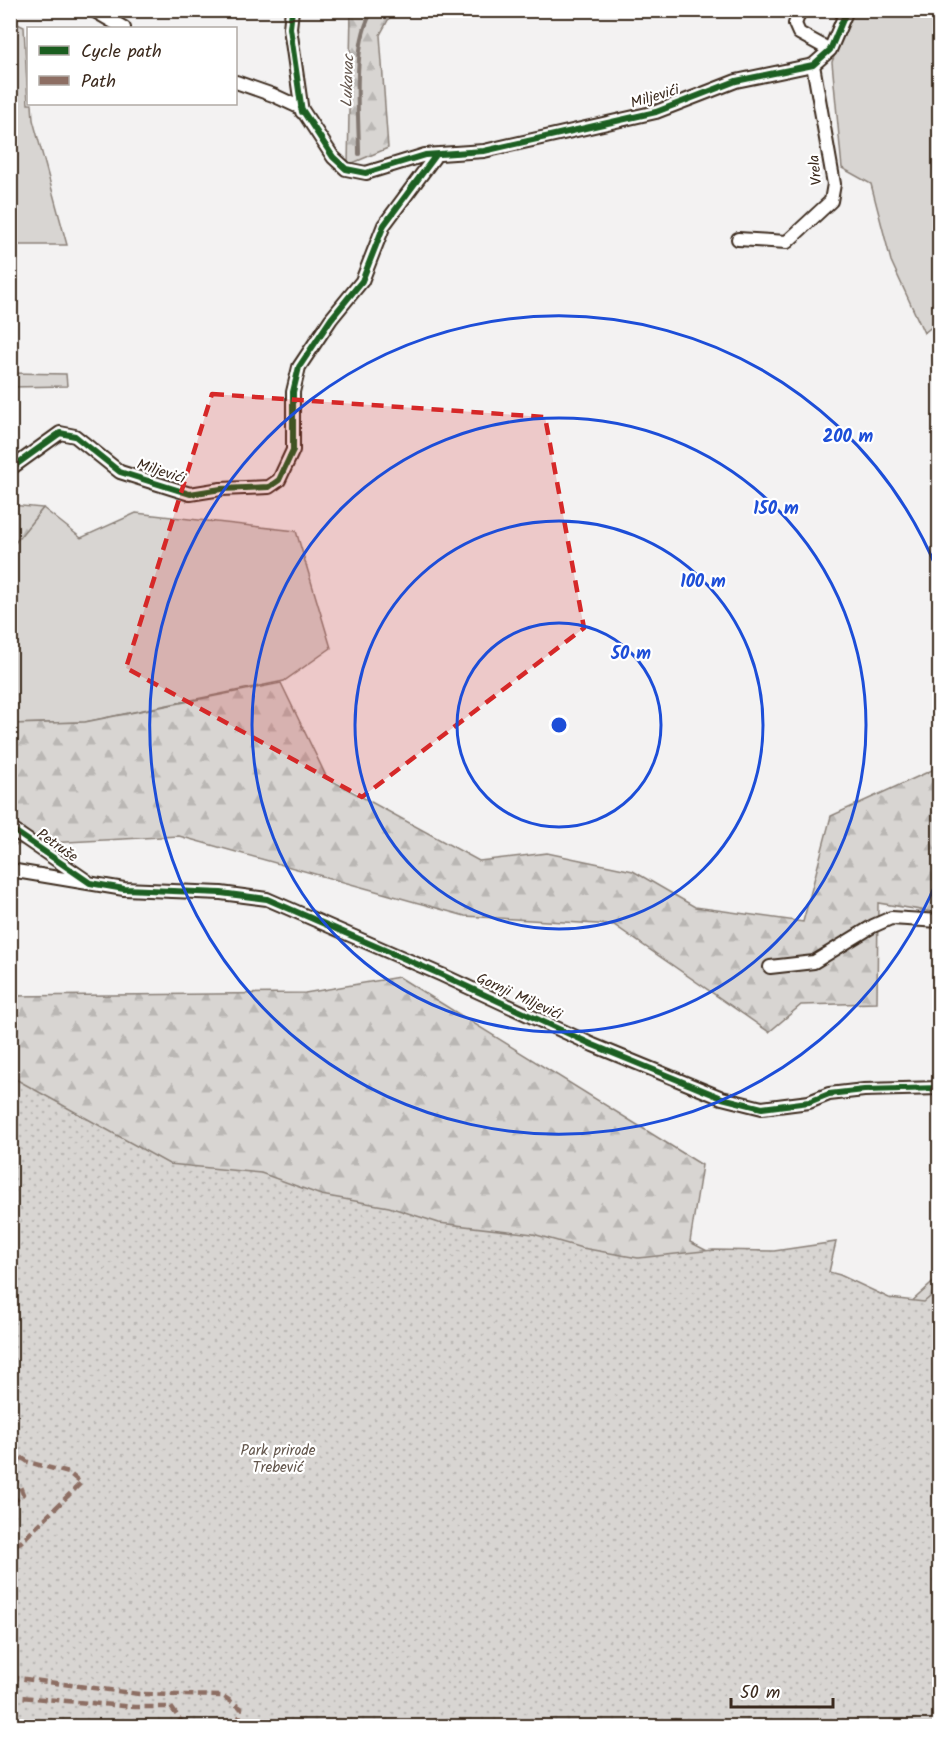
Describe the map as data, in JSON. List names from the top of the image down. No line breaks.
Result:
{"streets":{"street":["Miljevići","Vrela","Petruše","Gornji Miljevići"]},"crossings":[["Miljevići","Vrela"],["Petruše","Gornji Miljevići"]],"water":["Lukavac"],"parks":["Park prirode Trebević"],"legend":["Cycle path","Path"],"scale_bar":"50 m","rings":["200 m","150 m","100 m","50 m"]}
